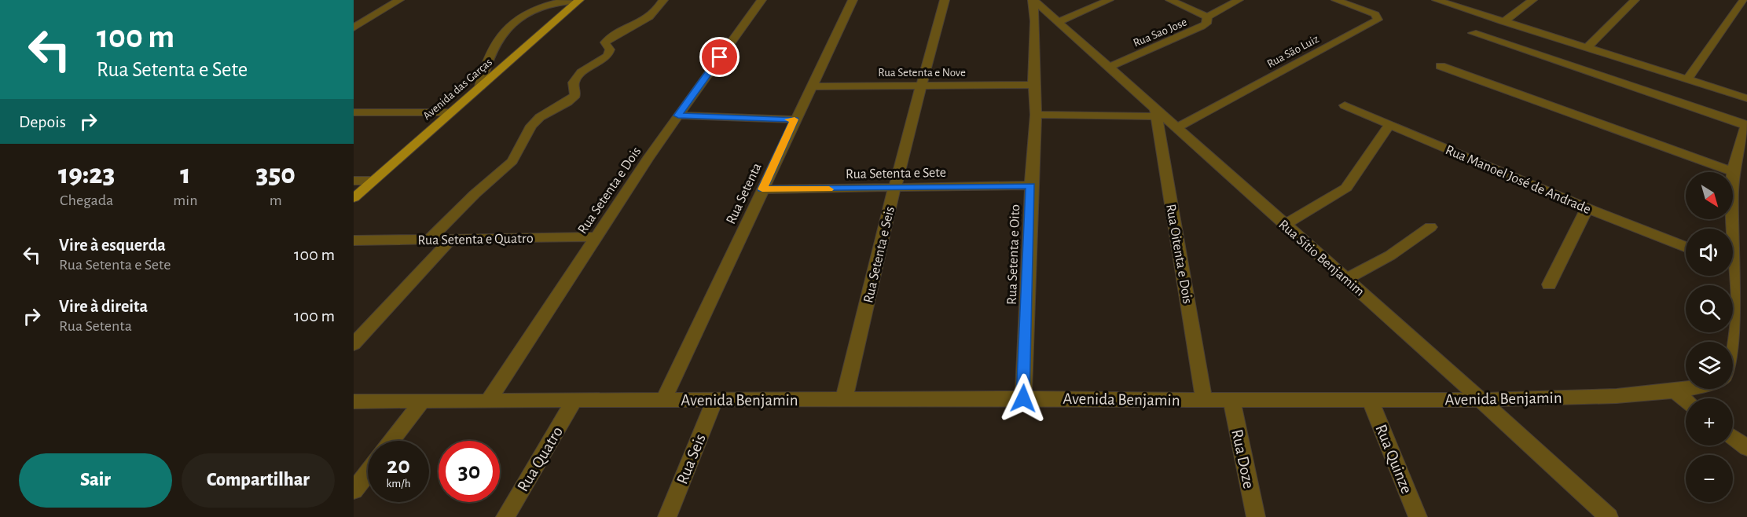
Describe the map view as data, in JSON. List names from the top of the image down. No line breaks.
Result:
{"streets":{"main road":["Avenida das Garças"],"street":["Rua Sao Jose","Rua São Luiz","Rua Setenta e Nove","Rua Setenta e Sete","Rua Manoel José de Andrade","Rua Setenta e Dois","Rua Setenta","Rua Setenta e Quatro","Rua Oitenta e Dois","Rua Setenta e Seis","Rua Setenta e Oito","Rua Sítio Benjamim","Avenida Benjamin","Rua Quatro","Rua Seis","Rua Doze","Rua Quinze"]},"crossings":[["Rua Sao Jose","Rua Sítio Benjamim"],["Rua São Luiz","Rua Sítio Benjamim"],["Rua Setenta e Nove","Rua Setenta"],["Rua Setenta e Nove","Rua Setenta e Seis"],["Rua Setenta e Nove","Rua Setenta e Oito"],["Rua Setenta e Sete","Rua Setenta"],["Rua Setenta e Sete","Rua Setenta e Seis"],["Rua Setenta e Sete","Rua Setenta e Oito"],["Rua Setenta e Dois","Rua Setenta e Quatro"],["Rua Setenta e Dois","Avenida Benjamin"],["Rua Setenta","Avenida Benjamin"],["Rua Oitenta e Dois","Rua Sítio Benjamim"],["Rua Oitenta e Dois","Avenida Benjamin"],["Rua Setenta e Seis","Avenida Benjamin"],["Rua Setenta e Oito","Rua Sítio Benjamim"],["Rua Setenta e Oito","Avenida Benjamin"],["Rua Sítio Benjamim","Avenida Benjamin"],["Avenida Benjamin","Rua Quatro"],["Avenida Benjamin","Rua Seis"],["Avenida Benjamin","Rua Doze"],["Avenida Benjamin","Rua Quinze"]],"north":"bottom right","page":{"turn":["100 m","Rua Setenta e Sete"],"then":"Depois","eta":["19:23","Chegada","1","min","350","m"],"map_buttons":["+","−"],"list":[{"name":"Vire à esquerda","note":"Rua Setenta e Sete","value":"100 m"},{"name":"Vire à direita","note":"Rua Setenta","value":"100 m"}],"speed":"20 km/h","limit":"30","buttons":["Sair","Compartilhar"]}}
